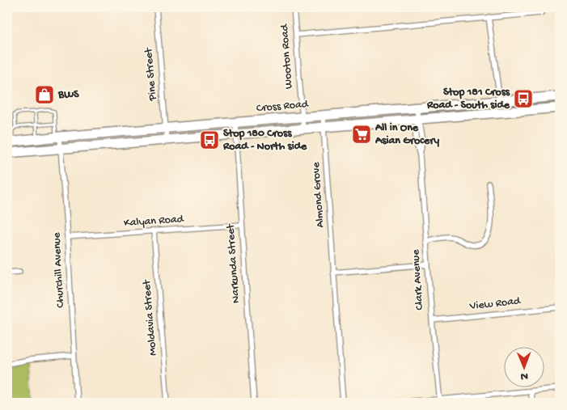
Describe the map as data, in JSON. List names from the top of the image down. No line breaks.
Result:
{"streets":{"highway":["Cross Road"],"street":["Wooton Road","Pine Street","Almond Grove","Kalyan Road","Narkunda Street","Churchill Avenue","Clark Avenue","View Road","Moldavia Street"]},"crossings":[["Wooton Road","Cross Road"],["Pine Street","Cross Road"],["Cross Road","Almond Grove"],["Cross Road","Narkunda Street"],["Cross Road","Churchill Avenue"],["Cross Road","Clark Avenue"],["Kalyan Road","Narkunda Street"],["Kalyan Road","Churchill Avenue"],["Kalyan Road","Moldavia Street"],["Clark Avenue","View Road"]],"places":{"shop":["BWS"],"bus stop":["Stop 181 Cross Road - South side","Stop 180 Cross Road - North side"],"supermarket":["All in One Asian Grocery"]},"north":"bottom"}
